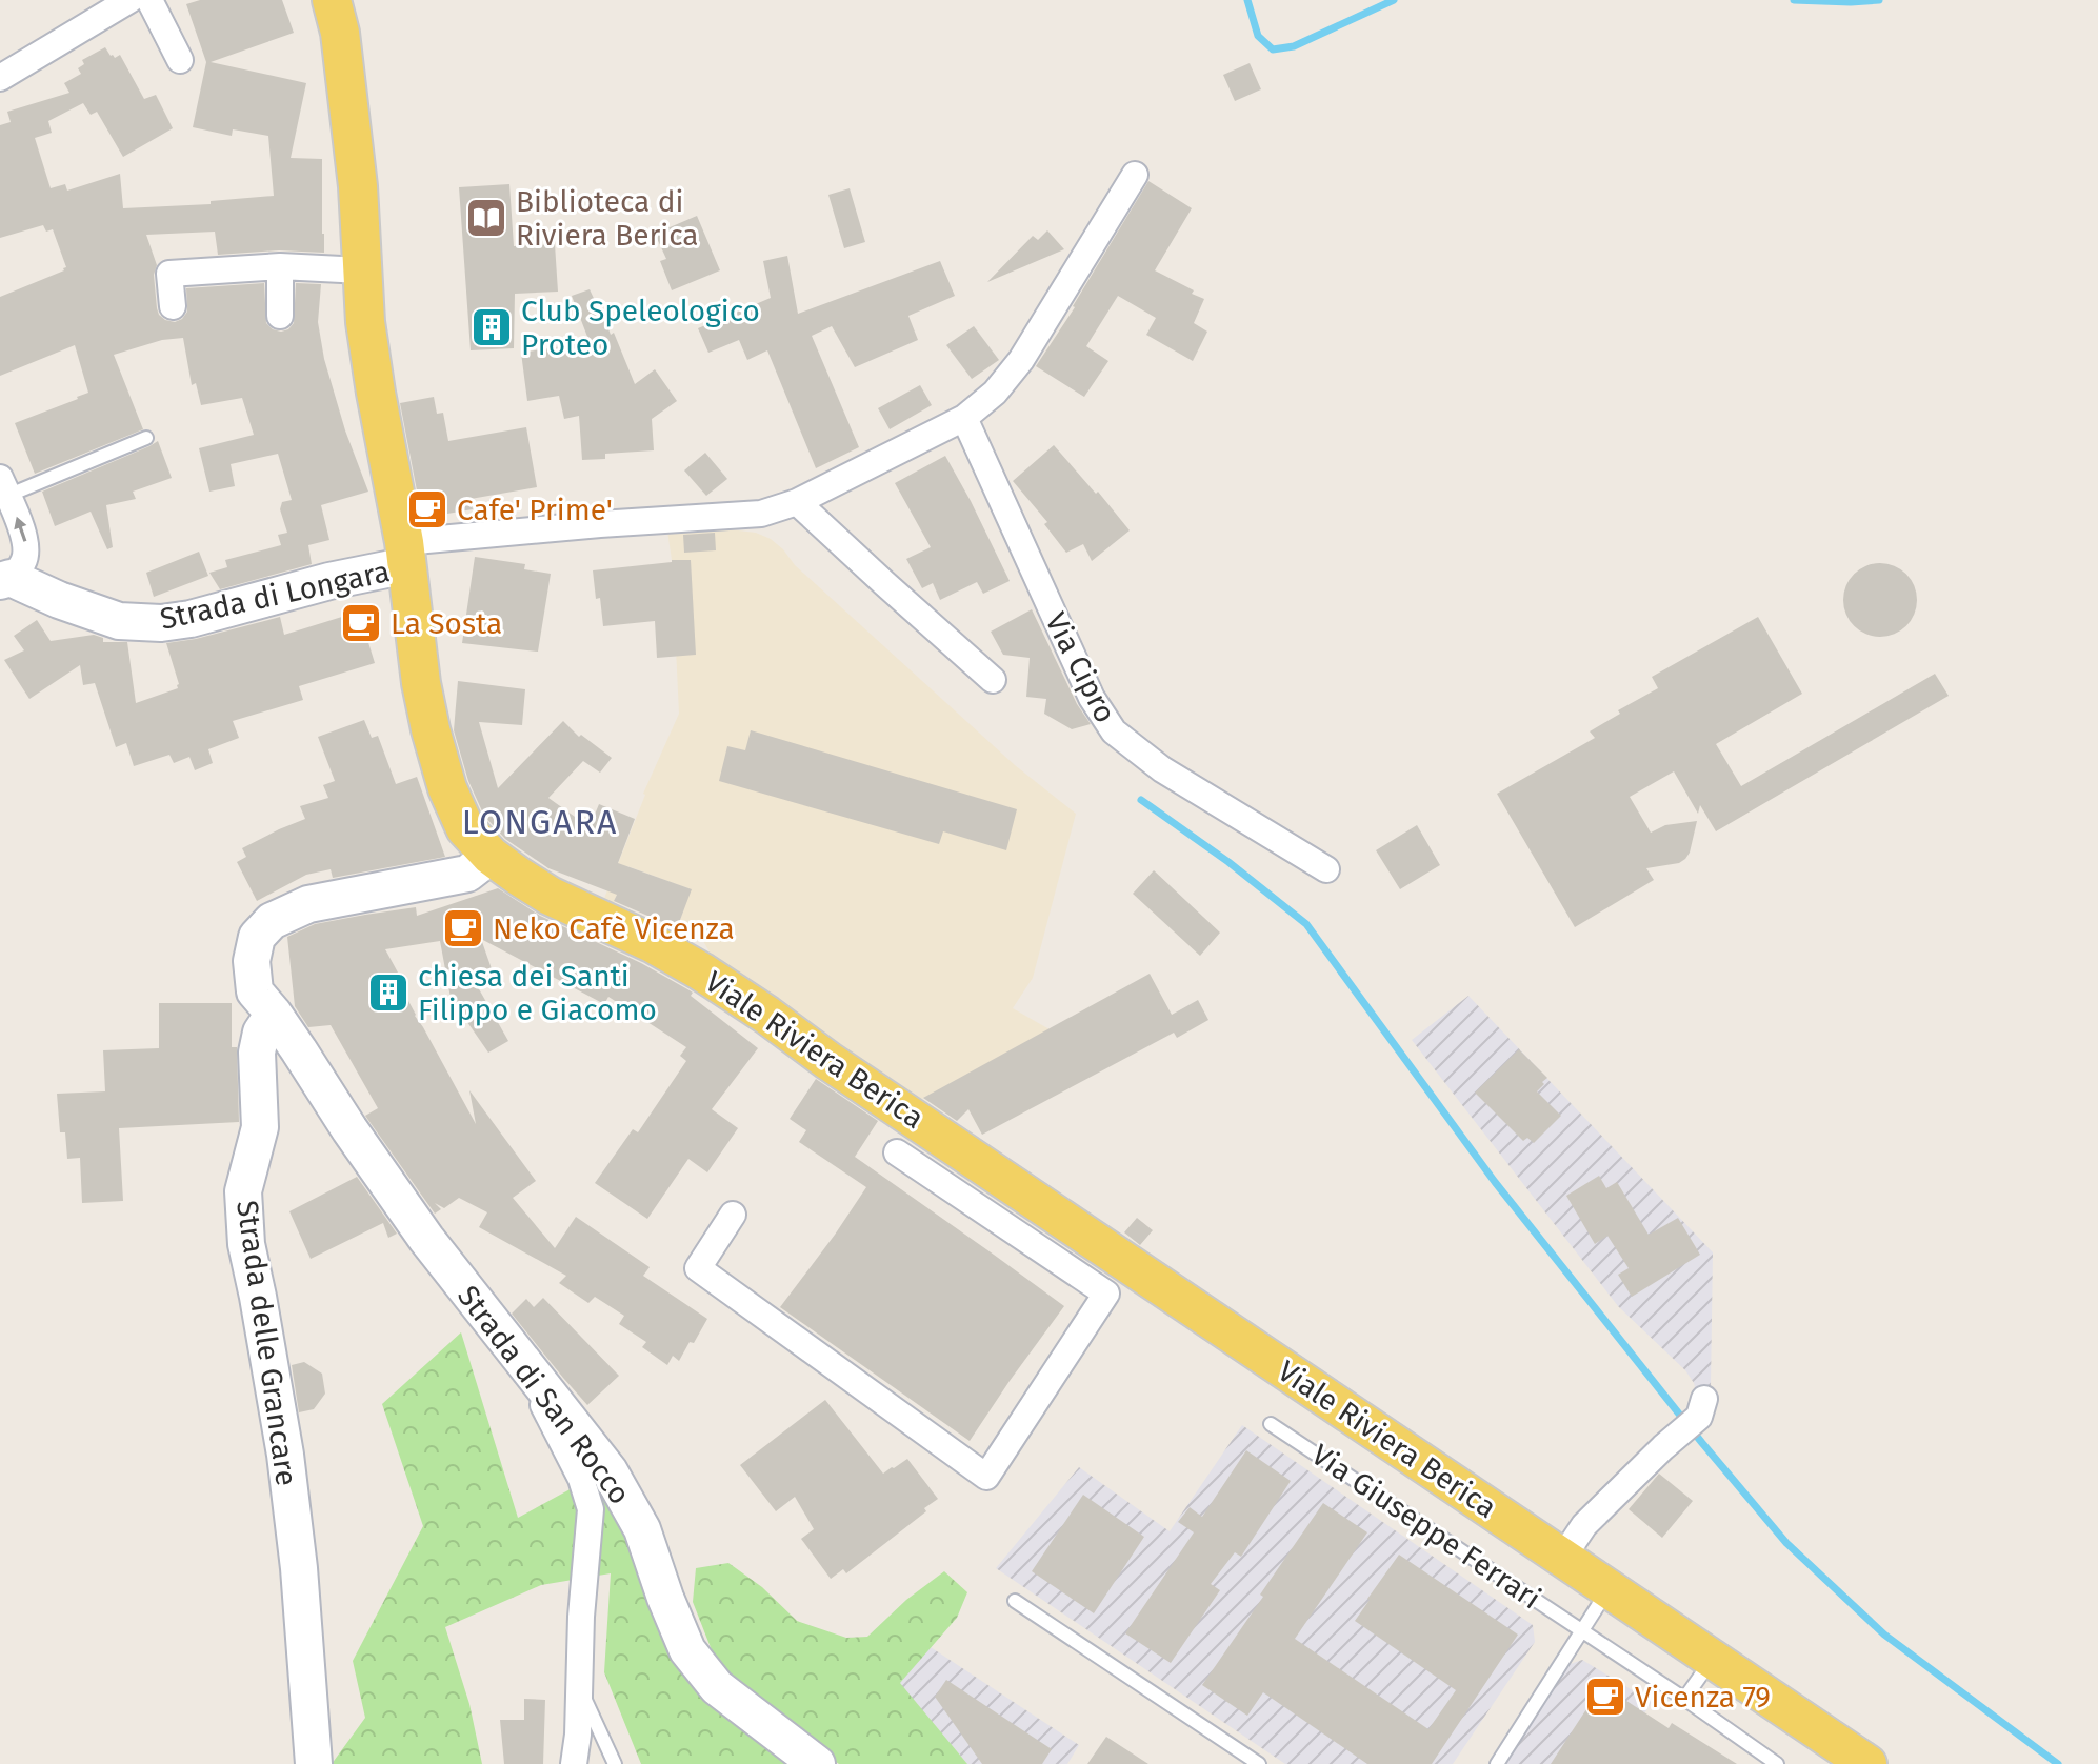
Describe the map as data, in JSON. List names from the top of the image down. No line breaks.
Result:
{"streets":{"main road":["Viale Riviera Berica"],"street":["Strada di Longara","Via Cipro","Strada delle Grancare","Strada di San Rocco"],"lane":["Via Giuseppe Ferrari"]},"crossings":[["Strada di Longara","Viale Riviera Berica"],["Strada delle Grancare","Strada di San Rocco"]],"districts":["LONGARA"],"places":{"library":["Biblioteca di Riviera Berica"],"building":["Club Speleologico Proteo","chiesa dei Santi Filippo e Giacomo"],"cafe":["Cafe' Prime'","La Sosta","Neko Cafè Vicenza","Vicenza 79"]}}
